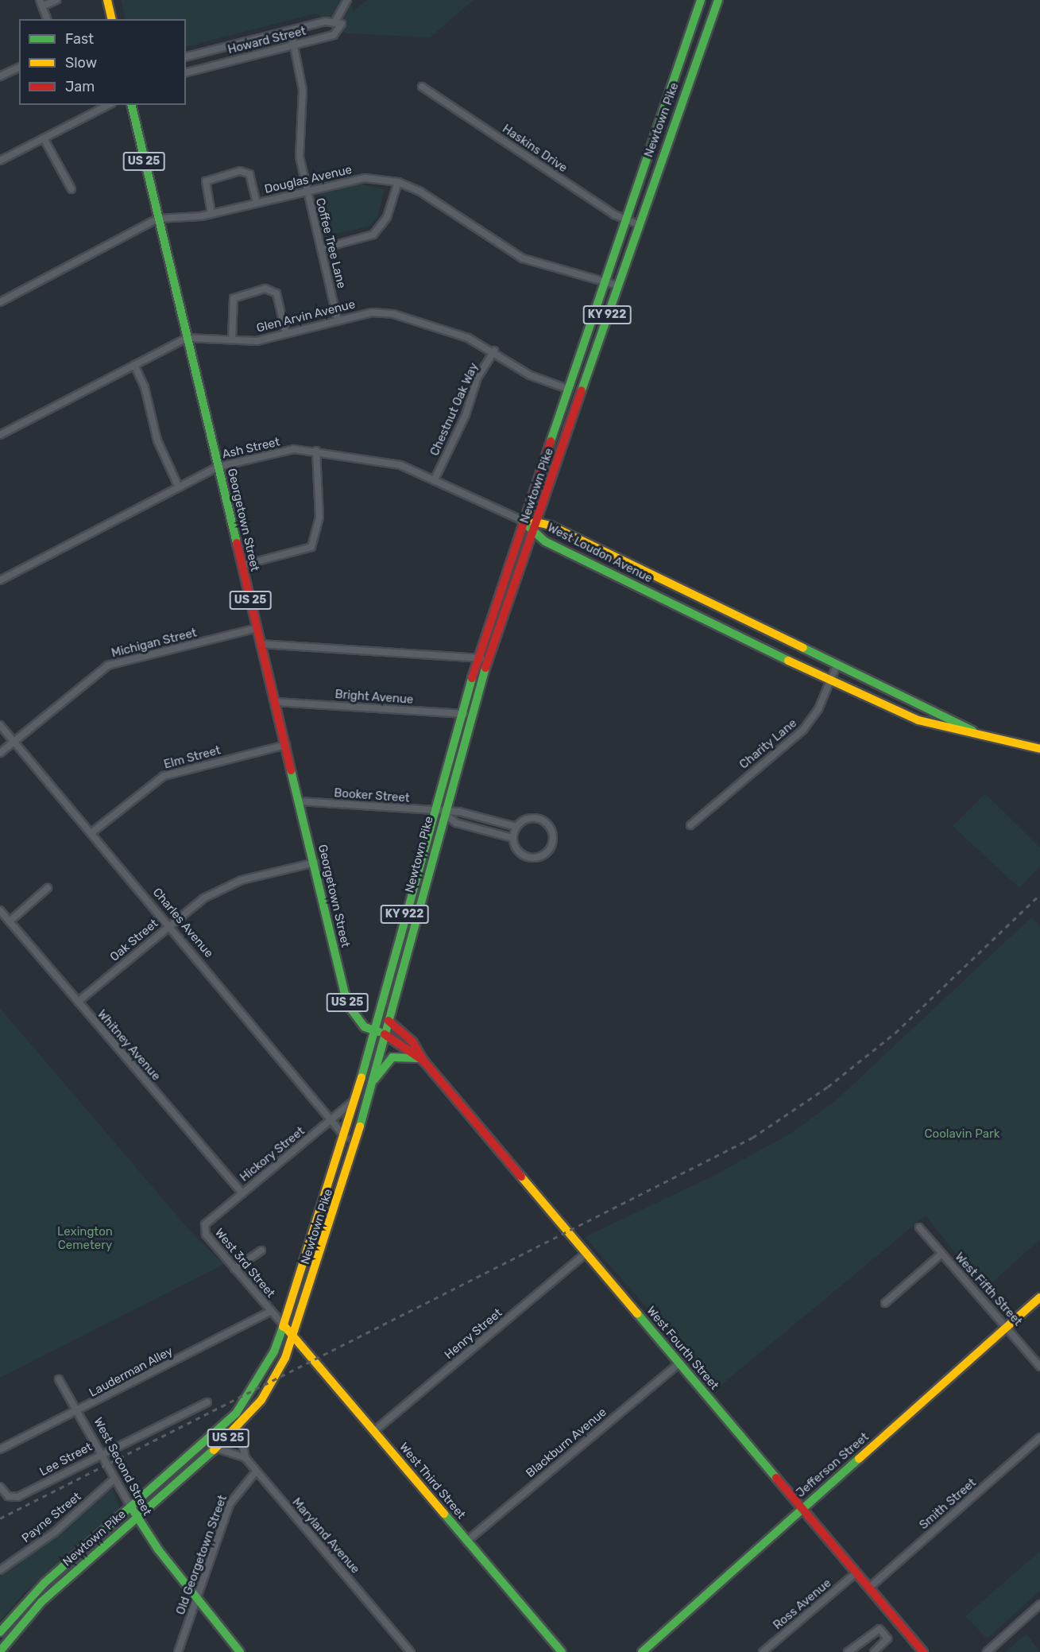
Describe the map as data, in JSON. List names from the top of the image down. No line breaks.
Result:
{"streets":{"main road":["Newtown Pike","US 25","KY 922","Georgetown Street","West Loudon Avenue","West Fourth Street","Jefferson Street","West Second Street","West Third Street"],"street":["Howard Street","Haskins Drive","Douglas Avenue","Coffee Tree Lane","Glen Arvin Avenue","Chestnut Oak Way","Ash Street","Michigan Street","Bright Avenue","Charity Lane","Elm Street","Booker Street","Charles Avenue","Oak Street","Whitney Avenue","Hickory Street","West 3rd Street","West Fifth Street","Henry Street","Lauderman Alley","Blackburn Avenue","Lee Street","Smith Street","Payne Street","Maryland Avenue","Old Georgetown Street","Ross Avenue"]},"crossings":[["Howard Street","Coffee Tree Lane"],["Newtown Pike","Haskins Drive"],["Newtown Pike","Douglas Avenue"],["Newtown Pike","Glen Arvin Avenue"],["Newtown Pike","Ash Street"],["Newtown Pike","Georgetown Street"],["Newtown Pike","West Loudon Avenue"],["Newtown Pike","Bright Avenue"],["Newtown Pike","Booker Street"],["Newtown Pike","Charles Avenue"],["Newtown Pike","Hickory Street"],["Newtown Pike","West Fourth Street"],["Newtown Pike","West Second Street"],["Newtown Pike","West Third Street"],["Newtown Pike","Maryland Avenue"],["Douglas Avenue","Coffee Tree Lane"],["Douglas Avenue","Georgetown Street"],["Coffee Tree Lane","Glen Arvin Avenue"],["Glen Arvin Avenue","Chestnut Oak Way"],["Glen Arvin Avenue","Georgetown Street"],["Chestnut Oak Way","Ash Street"],["Ash Street","Georgetown Street"],["Ash Street","West Loudon Avenue"],["Georgetown Street","Michigan Street"],["Georgetown Street","Bright Avenue"],["Georgetown Street","Elm Street"],["Georgetown Street","Booker Street"],["Georgetown Street","Oak Street"],["Georgetown Street","West Fourth Street"],["West Loudon Avenue","Charity Lane"],["Michigan Street","Charles Avenue"],["Elm Street","Charles Avenue"],["Charles Avenue","Oak Street"],["Charles Avenue","Hickory Street"],["Oak Street","Whitney Avenue"],["Whitney Avenue","Hickory Street"],["Hickory Street","West 3rd Street"],["West 3rd Street","Lauderman Alley"],["West Fifth Street","Jefferson Street"],["Henry Street","West Fourth Street"],["Henry Street","West Third Street"],["West Fourth Street","Blackburn Avenue"],["West Fourth Street","Jefferson Street"],["West Fourth Street","Smith Street"],["West Fourth Street","Ross Avenue"],["Lauderman Alley","West Second Street"],["Blackburn Avenue","West Third Street"],["Lee Street","West Second Street"],["West Second Street","Payne Street"],["West Second Street","Old Georgetown Street"],["Maryland Avenue","Old Georgetown Street"]],"parks":["Coolavin Park","Lexington Cemetery"],"legend":["Fast","Slow","Jam"]}
